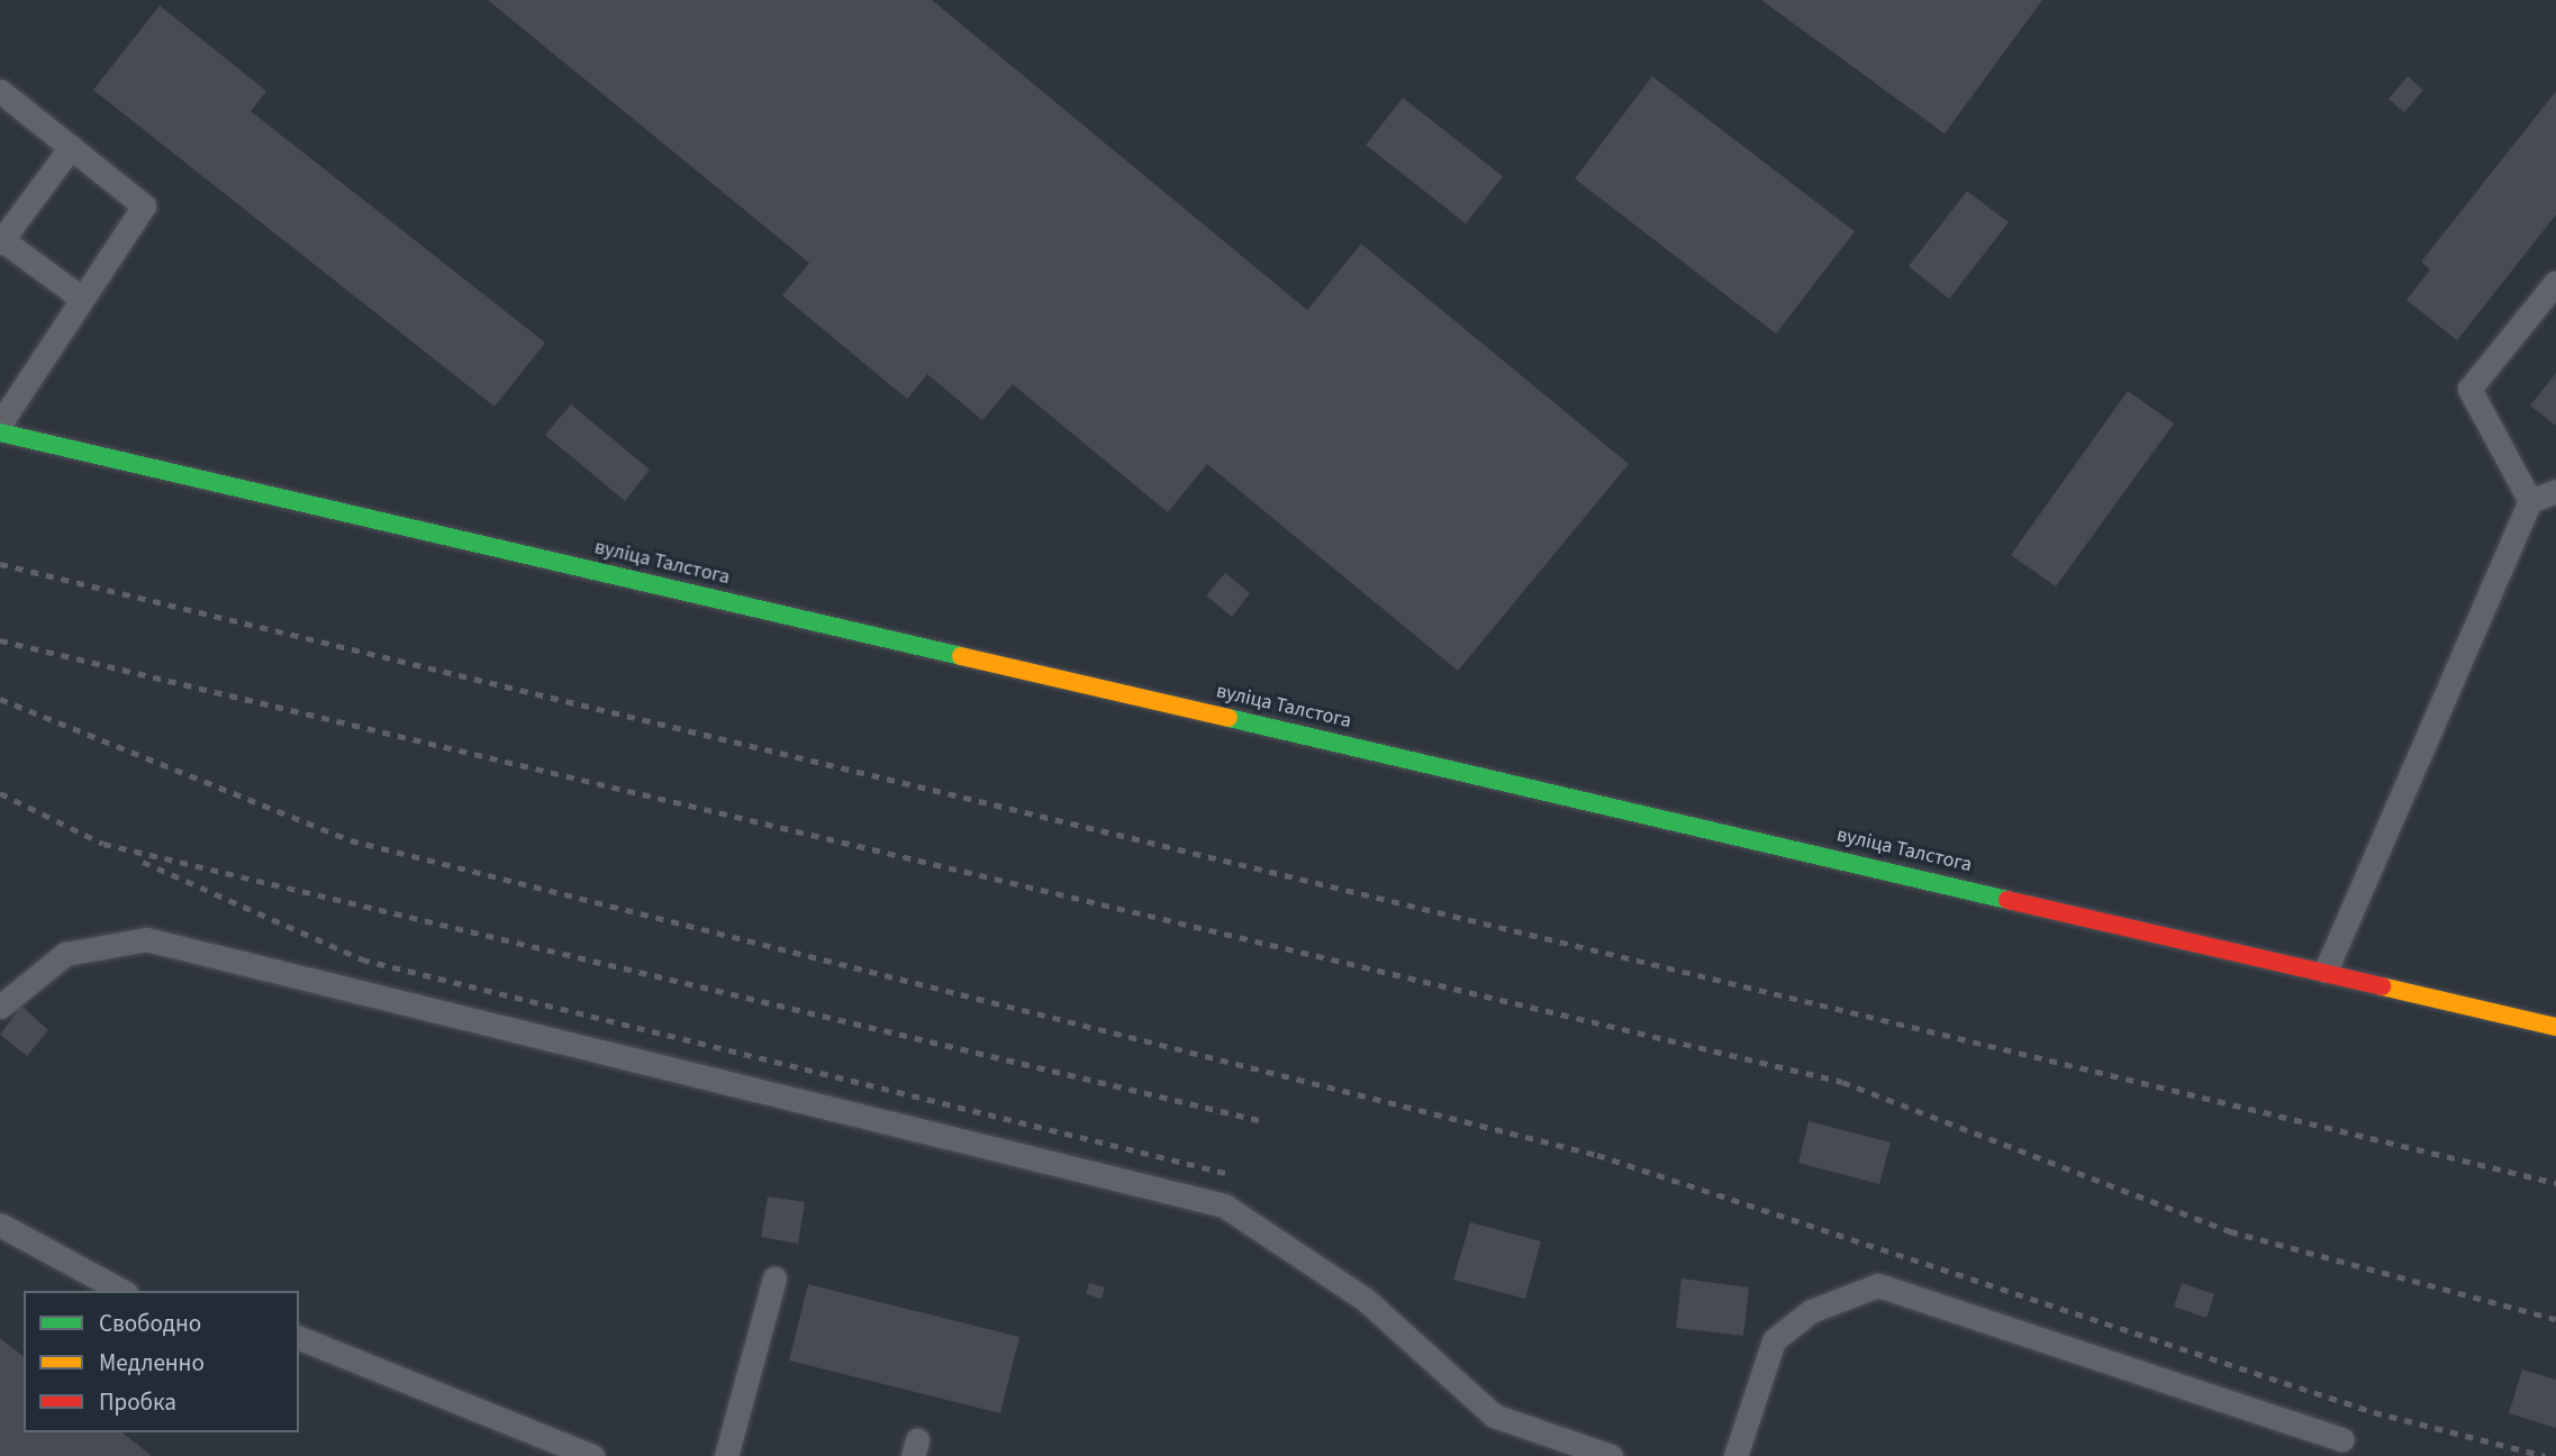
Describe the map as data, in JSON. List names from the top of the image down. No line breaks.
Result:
{"streets":{"main road":["вуліца Талстога"]},"legend":["Свободно","Медленно","Пробка"]}
